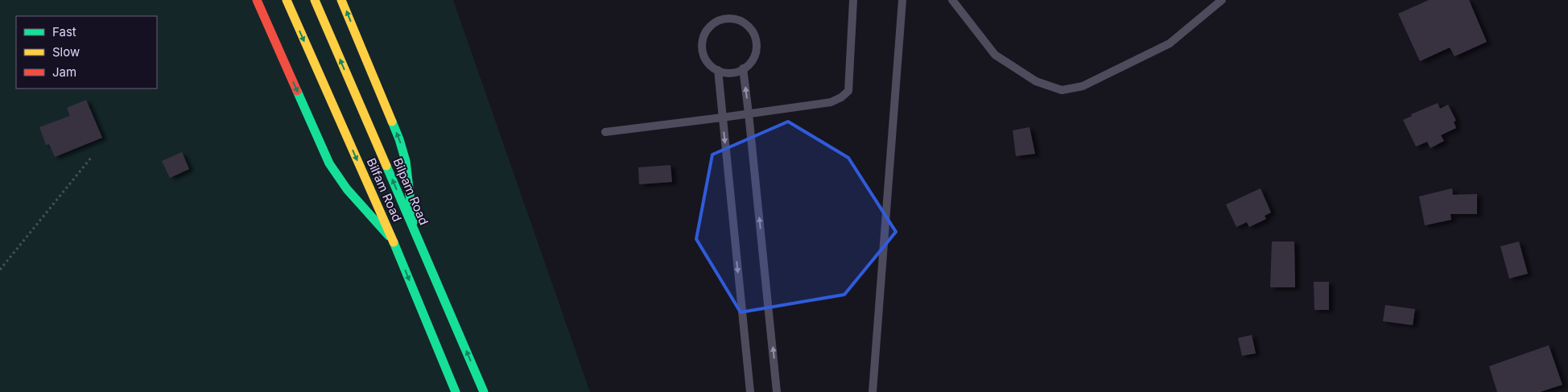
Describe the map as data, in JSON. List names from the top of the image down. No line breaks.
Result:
{"streets":{"main road":["Bilfam Road","Bilpam Road"]},"legend":["Fast","Slow","Jam"]}
